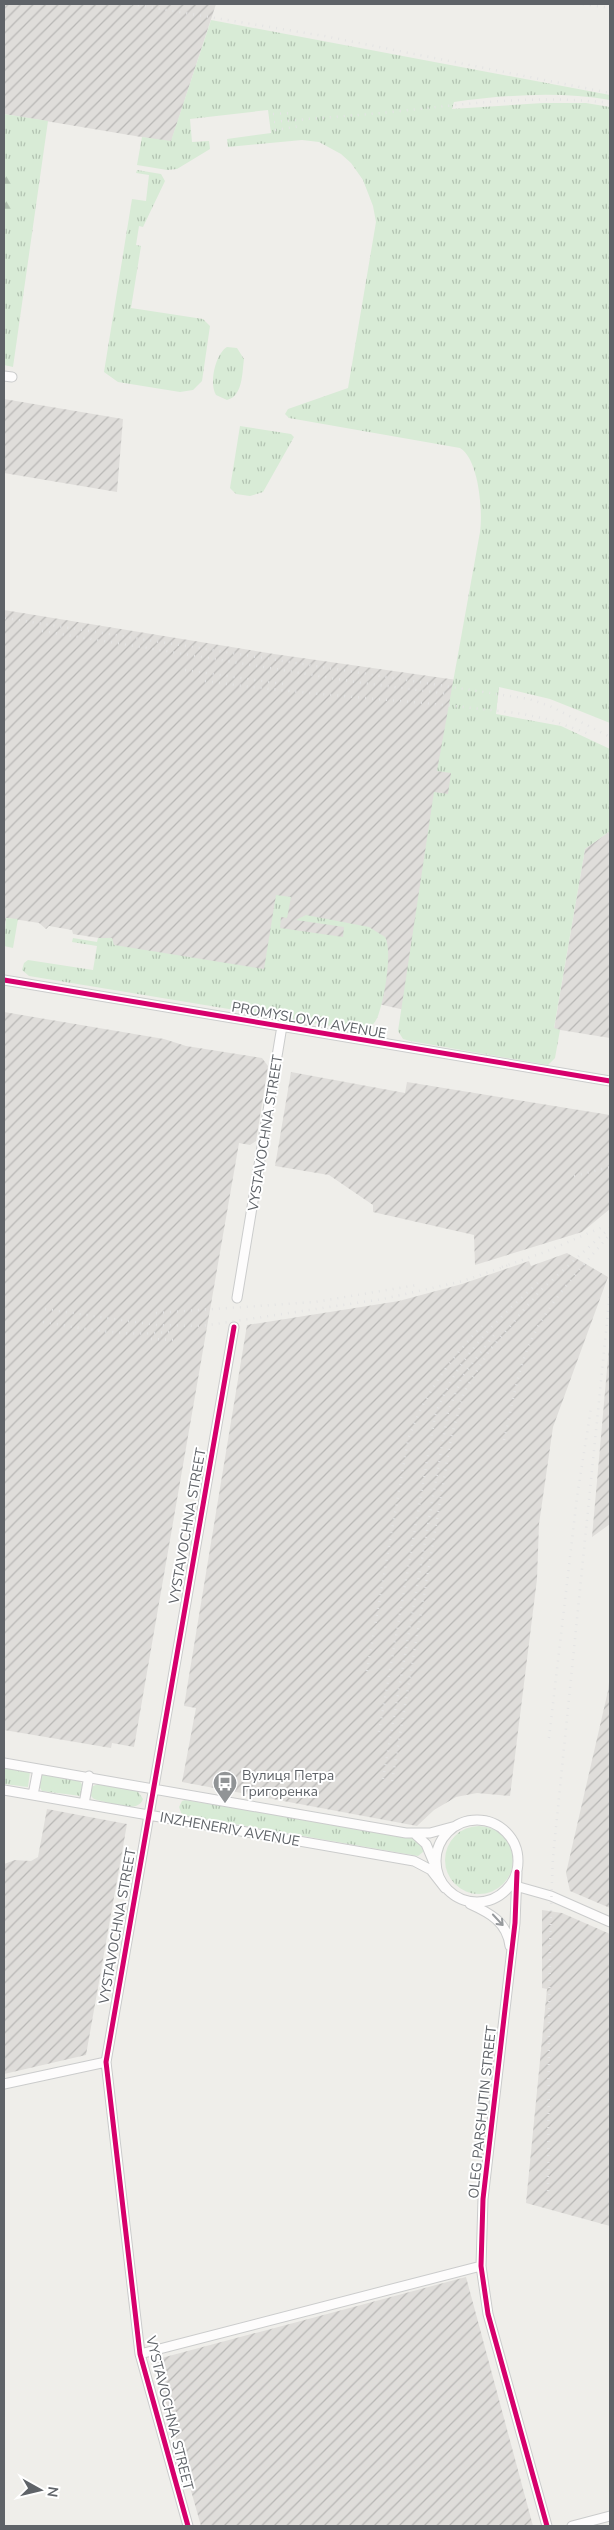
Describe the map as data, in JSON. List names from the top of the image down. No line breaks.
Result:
{"streets":{"street":["PROMYSLOVYI AVENUE","VYSTAVOCHNA STREET","INZHENERIV AVENUE","OLEG PARSHUTIN STREET"]},"crossings":[["PROMYSLOVYI AVENUE","VYSTAVOCHNA STREET"],["VYSTAVOCHNA STREET","INZHENERIV AVENUE"],["INZHENERIV AVENUE","OLEG PARSHUTIN STREET"]],"places":{"bus stop":["Вулиця Петра Григоренка"]},"north":"right"}
